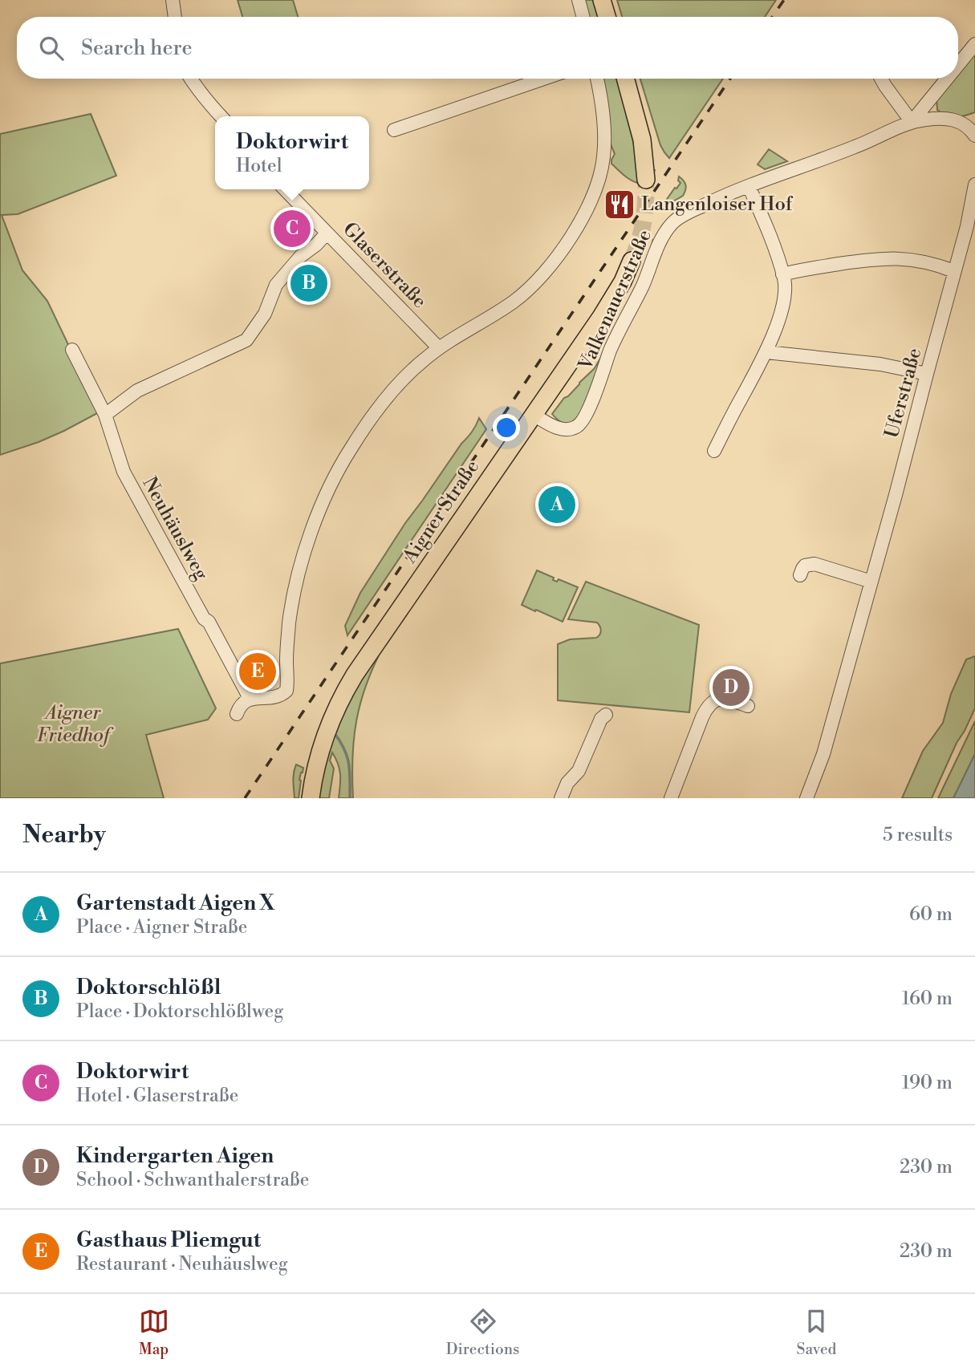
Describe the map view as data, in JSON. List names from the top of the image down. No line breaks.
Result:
{"streets":{"main road":["Aigner Straße"],"street":["Glaserstraße","Valkenauerstraße","Uferstraße","Neuhäuslweg"]},"crossings":[["Valkenauerstraße","Aigner Straße"]],"parks":["Aigner Friedhof"],"places":{"restaurant":["Langenloiser Hof"]},"page":{"search":"Search here","popup":["Doktorwirt","Hotel"],"pins":["C","B","A","E","D"],"heading":["Nearby","5 results"],"list":[{"mark":"A","name":"Gartenstadt Aigen X","note":"Place · Aigner Straße","value":"60 m"},{"mark":"B","name":"Doktorschlößl","note":"Place · Doktorschlößlweg","value":"160 m"},{"mark":"C","name":"Doktorwirt","note":"Hotel · Glaserstraße","value":"190 m"},{"mark":"D","name":"Kindergarten Aigen","note":"School · Schwanthalerstraße","value":"230 m"},{"mark":"E","name":"Gasthaus Pliemgut","note":"Restaurant · Neuhäuslweg","value":"230 m"}],"nav":["Map","Directions","Saved"]}}
